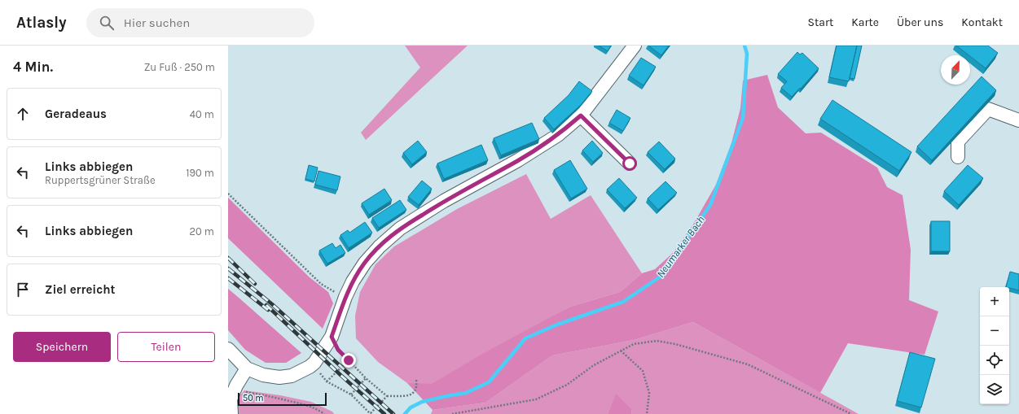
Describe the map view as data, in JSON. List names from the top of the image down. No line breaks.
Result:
{"water":["Neumarker Bach"],"scale_bar":"50 m","north":"top right","page":{"header":"Atlasly","search":"Hier suchen","nav":["Start","Karte","Über uns","Kontakt"],"heading":["4 Min.","Zu Fuß · 250 m"],"list":[["Geradeaus","40 m"],["Links abbiegen","Ruppertsgrüner Straße","190 m"],["Links abbiegen","20 m"],"Ziel erreicht"],"map_buttons":["+","−"],"buttons":["Speichern","Teilen"],"scale":"50 m"}}
